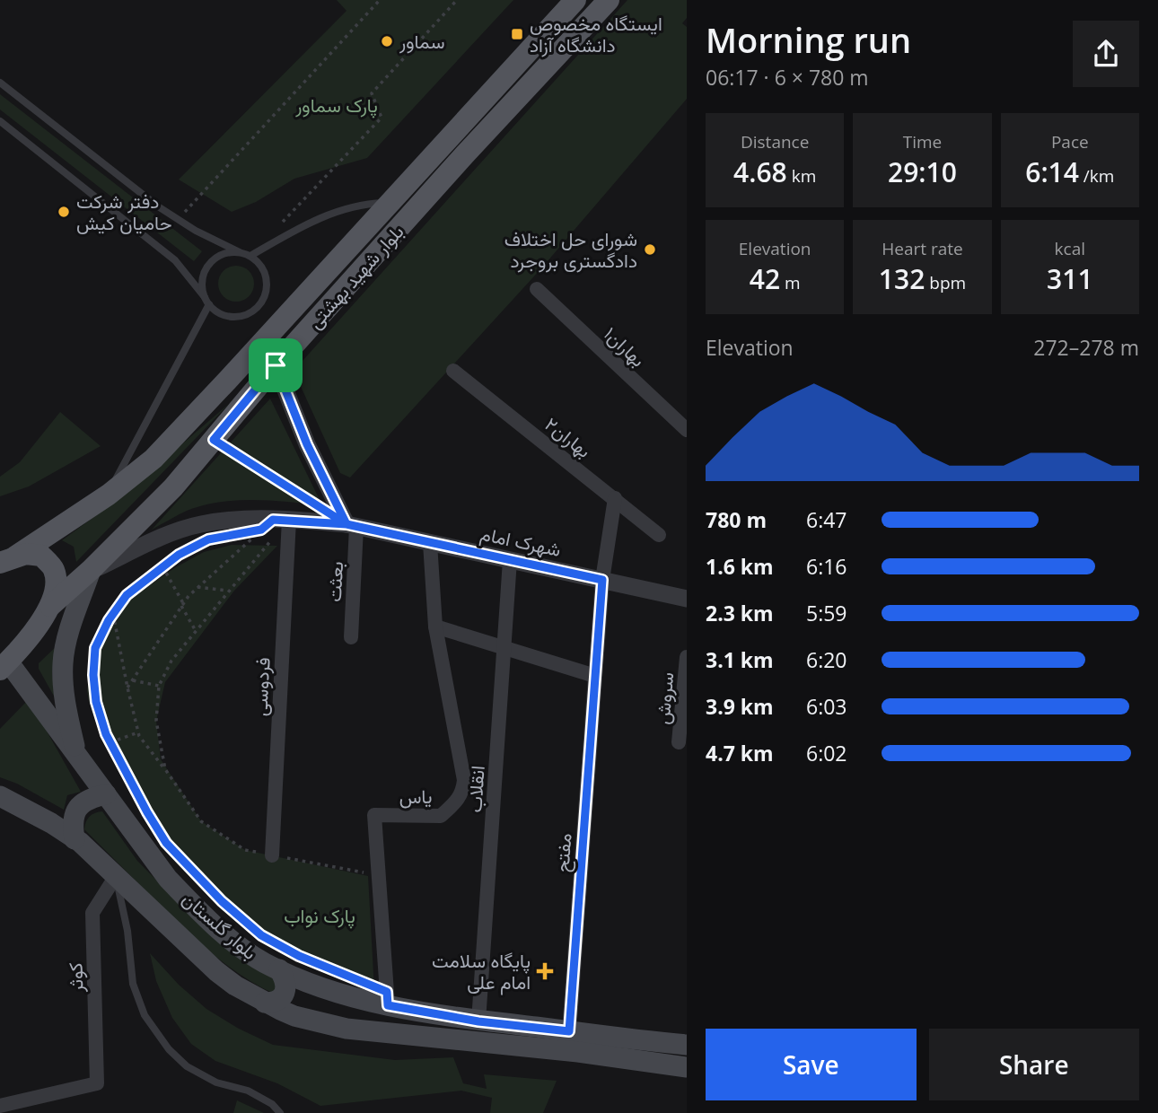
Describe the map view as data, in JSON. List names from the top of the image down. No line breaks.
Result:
{"streets":{"main road":["بلوار شهید بهشتی","بلوار گلستان"],"street":["بهاران۱","بهاران۲","شهرک امام","بعثت","فردوسی","سروش","انقلاب","یاس","مفتح","کوثر"]},"crossings":[["بلوار شهید بهشتی","شهرک امام"],["بهاران۲","مفتح"],["شهرک امام","بعثت"],["شهرک امام","فردوسی"],["شهرک امام","انقلاب"],["شهرک امام","یاس"],["شهرک امام","مفتح"],["انقلاب","بلوار گلستان"],["یاس","بلوار گلستان"],["مفتح","بلوار گلستان"],["بلوار گلستان","کوثر"]],"parks":["پارک سماور","پارک نواب"],"places":{"transit":["ایستگاه مخصوص دانشگاه آزاد"],"other":["سماور","دفتر شرکت حامیان کیش","شورای حل اختلاف دادگستری بروجرد"],"health":["پایگاه سلامت امام علی"]},"page":{"heading":["Morning run","06:17 · 6 × 780 m"],"stats":[["Distance","4.68 km"],["Time","29:10"],["Pace","6:14 /km"],["Elevation","42 m"],["Heart rate","132 bpm"],["kcal","311"]],"chart":["Elevation","272–278 m"],"list":[{"name":"780 m","note":"6:47"},{"name":"1.6 km","note":"6:16"},{"name":"2.3 km","note":"5:59"},{"name":"3.1 km","note":"6:20"},{"name":"3.9 km","note":"6:03"},{"name":"4.7 km","note":"6:02"}],"buttons":["Save","Share"]}}
